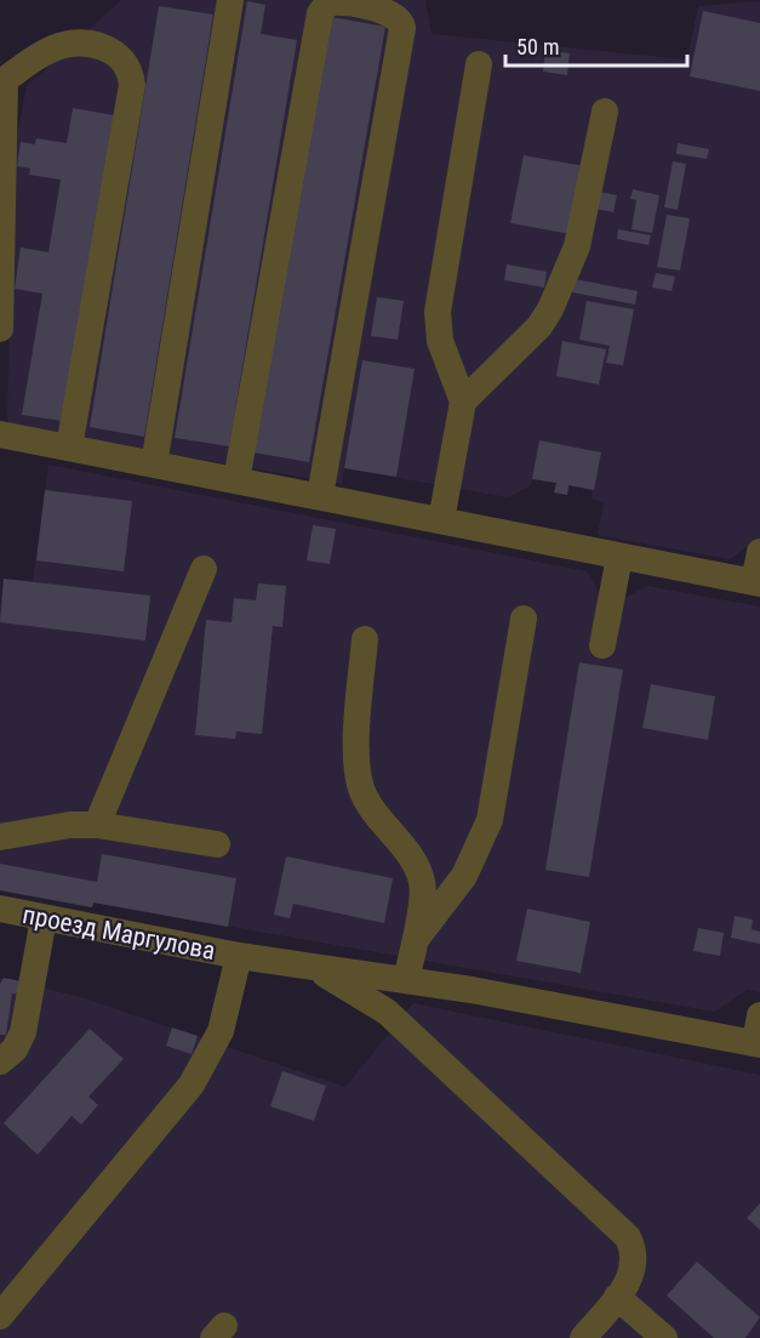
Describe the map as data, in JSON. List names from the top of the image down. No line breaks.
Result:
{"streets":{"street":["проезд Маргулова"]},"scale_bar":"50 m"}
